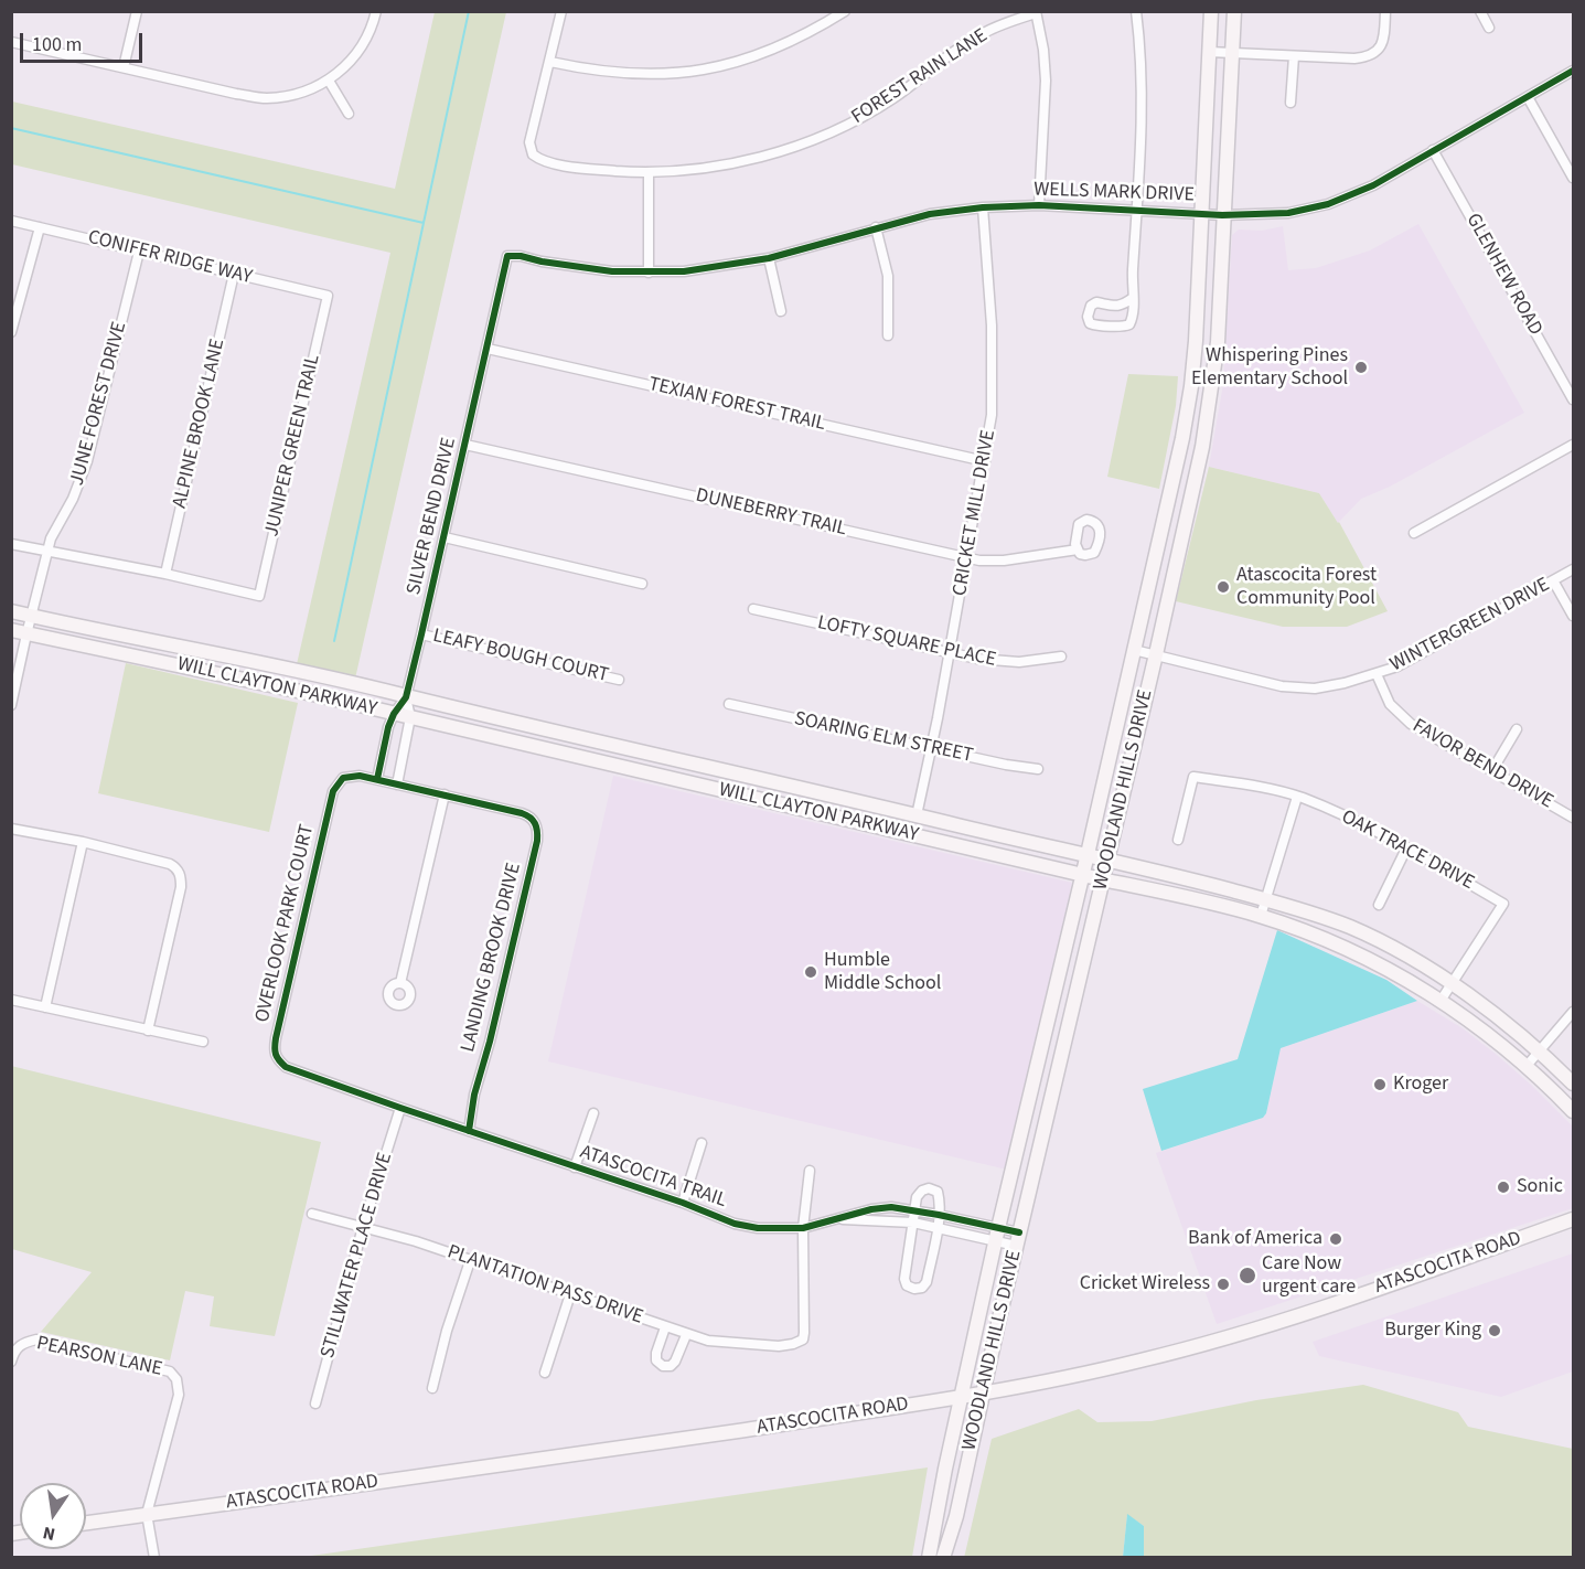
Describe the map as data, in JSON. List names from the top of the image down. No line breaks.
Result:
{"streets":{"main road":["WILL CLAYTON PARKWAY","WOODLAND HILLS DRIVE","ATASCOCITA ROAD"],"street":["FOREST RAIN LANE","WELLS MARK DRIVE","CONIFER RIDGE WAY","GLENHEW ROAD","JUNE FOREST DRIVE","TEXIAN FOREST TRAIL","ALPINE BROOK LANE","JUNIPER GREEN TRAIL","DUNEBERRY TRAIL","CRICKET MILL DRIVE","SILVER BEND DRIVE","WINTERGREEN DRIVE","LOFTY SQUARE PLACE","LEAFY BOUGH COURT","SOARING ELM STREET","FAVOR BEND DRIVE","OAK TRACE DRIVE","OVERLOOK PARK COURT","LANDING BROOK DRIVE","ATASCOCITA TRAIL","STILLWATER PLACE DRIVE","PLANTATION PASS DRIVE","PEARSON LANE"]},"crossings":[["WELLS MARK DRIVE","GLENHEW ROAD"],["WELLS MARK DRIVE","CRICKET MILL DRIVE"],["WELLS MARK DRIVE","SILVER BEND DRIVE"],["WELLS MARK DRIVE","WOODLAND HILLS DRIVE"],["CONIFER RIDGE WAY","JUNE FOREST DRIVE"],["CONIFER RIDGE WAY","ALPINE BROOK LANE"],["CONIFER RIDGE WAY","JUNIPER GREEN TRAIL"],["JUNE FOREST DRIVE","WILL CLAYTON PARKWAY"],["TEXIAN FOREST TRAIL","CRICKET MILL DRIVE"],["TEXIAN FOREST TRAIL","SILVER BEND DRIVE"],["ALPINE BROOK LANE","JUNIPER GREEN TRAIL"],["DUNEBERRY TRAIL","CRICKET MILL DRIVE"],["DUNEBERRY TRAIL","SILVER BEND DRIVE"],["CRICKET MILL DRIVE","LOFTY SQUARE PLACE"],["CRICKET MILL DRIVE","WILL CLAYTON PARKWAY"],["CRICKET MILL DRIVE","SOARING ELM STREET"],["SILVER BEND DRIVE","LEAFY BOUGH COURT"],["SILVER BEND DRIVE","WILL CLAYTON PARKWAY"],["SILVER BEND DRIVE","OVERLOOK PARK COURT"],["WINTERGREEN DRIVE","FAVOR BEND DRIVE"],["WINTERGREEN DRIVE","WOODLAND HILLS DRIVE"],["WILL CLAYTON PARKWAY","WOODLAND HILLS DRIVE"],["WILL CLAYTON PARKWAY","OAK TRACE DRIVE"],["WOODLAND HILLS DRIVE","ATASCOCITA TRAIL"],["WOODLAND HILLS DRIVE","ATASCOCITA ROAD"],["OVERLOOK PARK COURT","ATASCOCITA TRAIL"],["LANDING BROOK DRIVE","ATASCOCITA TRAIL"],["ATASCOCITA TRAIL","STILLWATER PLACE DRIVE"],["ATASCOCITA TRAIL","PLANTATION PASS DRIVE"],["STILLWATER PLACE DRIVE","PLANTATION PASS DRIVE"],["ATASCOCITA ROAD","PEARSON LANE"]],"places":["Whispering Pines Elementary School","Atascocita Forest Community Pool","Humble Middle School","Kroger","Sonic","Bank of America","Care Now urgent care","Cricket Wireless","Burger King"],"scale_bar":"100 m","north":"bottom"}
